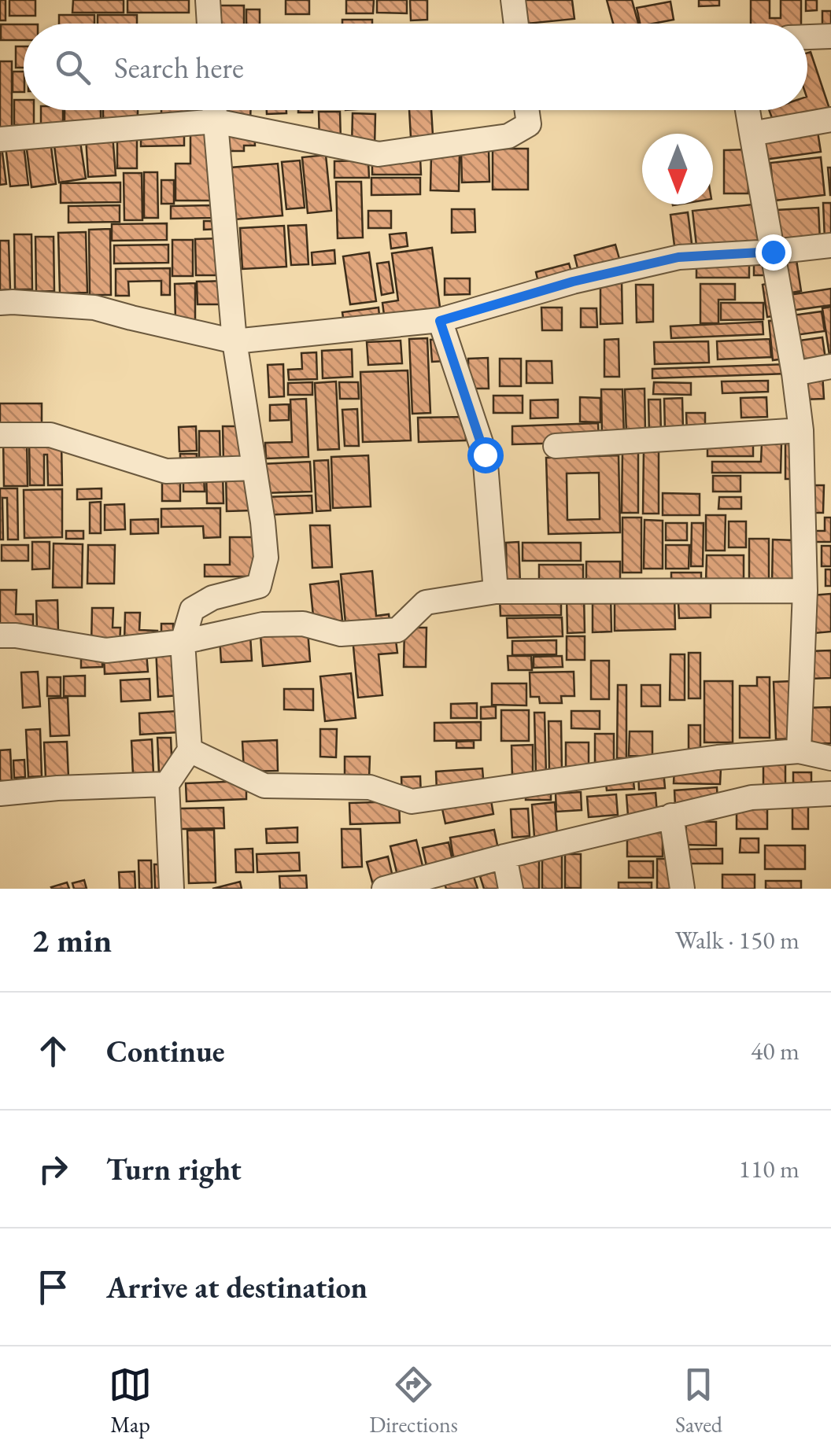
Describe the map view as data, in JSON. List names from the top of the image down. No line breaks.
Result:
{"north":"bottom","page":{"search":"Search here","heading":["2 min","Walk · 150 m"],"list":[["Continue","40 m"],["Turn right","110 m"],"Arrive at destination"],"nav":["Map","Directions","Saved"]}}
